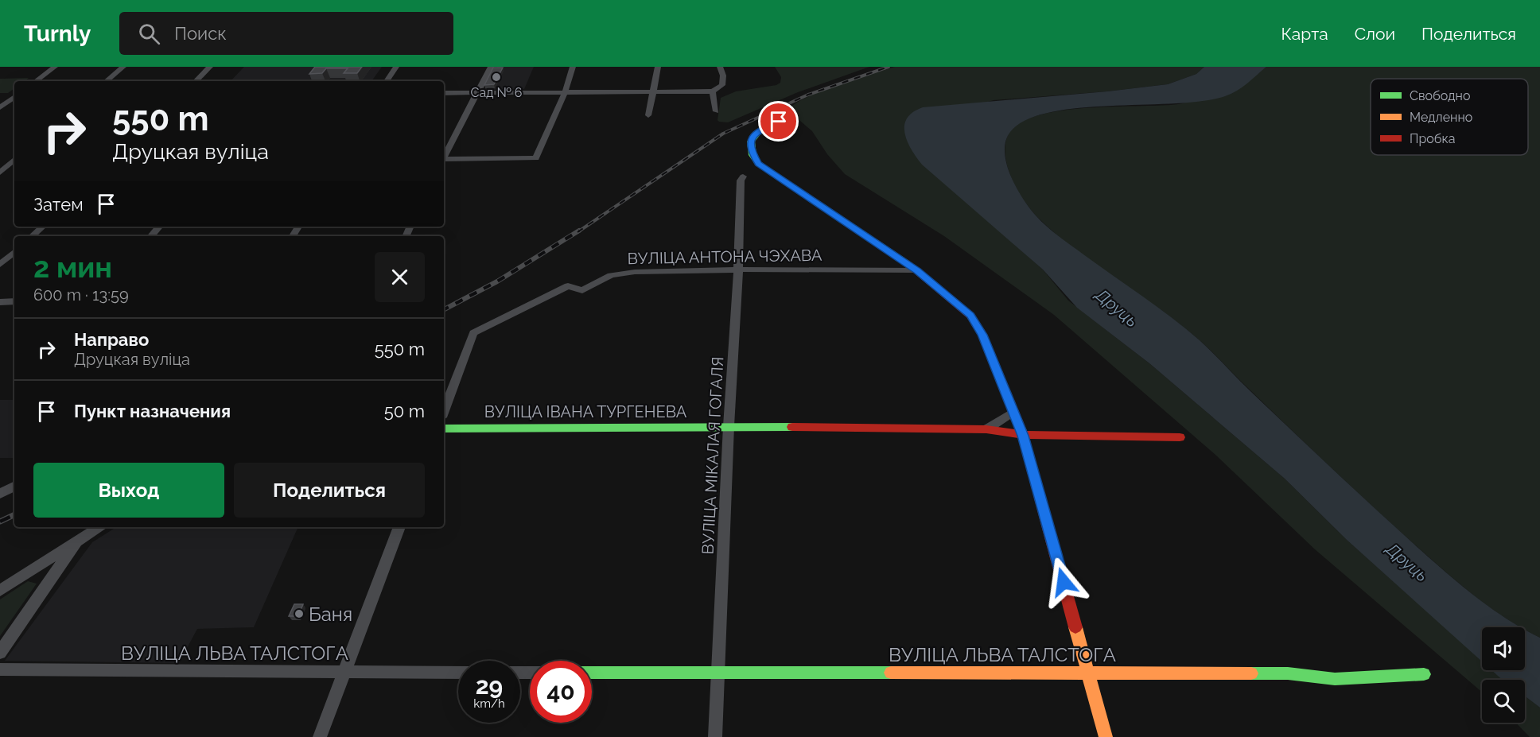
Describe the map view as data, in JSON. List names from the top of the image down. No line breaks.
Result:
{"streets":{"street":["ВУЛІЦА АНТОНА ЧЭХАВА","ВУЛІЦА ІВАНА ТУРГЕНЕВА","ВУЛІЦА МІКАЛАЯ ГОГАЛЯ","ВУЛІЦА ЛЬВА ТАЛСТОГА"]},"crossings":[["ВУЛІЦА АНТОНА ЧЭХАВА","ВУЛІЦА МІКАЛАЯ ГОГАЛЯ"],["ВУЛІЦА ІВАНА ТУРГЕНЕВА","ВУЛІЦА МІКАЛАЯ ГОГАЛЯ"],["ВУЛІЦА МІКАЛАЯ ГОГАЛЯ","ВУЛІЦА ЛЬВА ТАЛСТОГА"]],"water":["Друць"],"places":["Сад № 6","Баня"],"legend":["Свободно","Медленно","Пробка"],"page":{"header":"Turnly","search":"Поиск","nav":["Карта","Слои","Поделиться"],"turn":["550 m","Друцкая вуліца"],"then":"Затем","heading":["2 мин","600 m · 13:59"],"list":[{"name":"Направо","note":"Друцкая вуліца","value":"550 m"},{"name":"Пункт назначения","value":"50 m"}],"buttons":["Выход","Поделиться"],"speed":"29 km/h","limit":"40"}}
